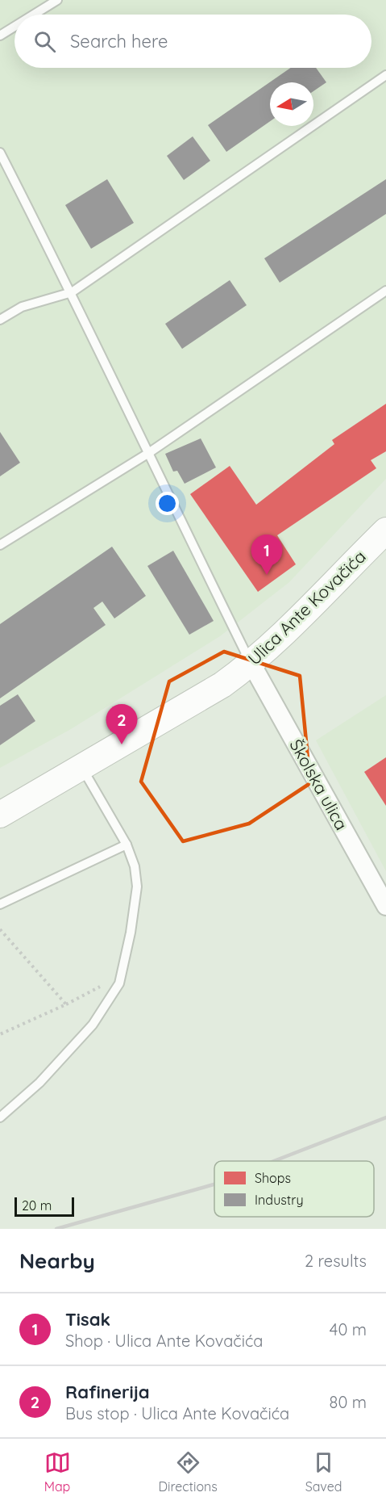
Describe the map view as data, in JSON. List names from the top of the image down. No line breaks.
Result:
{"streets":{"main road":["Ulica Ante Kovačića"],"street":["Školska ulica"]},"crossings":[["Ulica Ante Kovačića","Školska ulica"]],"legend":["Shops","Industry"],"scale_bar":"20 m","north":"left","page":{"search":"Search here","pins":["1","2"],"scale":"20 m","heading":["Nearby","2 results"],"list":[{"mark":"1","name":"Tisak","note":"Shop · Ulica Ante Kovačića","value":"40 m"},{"mark":"2","name":"Rafinerija","note":"Bus stop · Ulica Ante Kovačića","value":"80 m"}],"nav":["Map","Directions","Saved"]}}
